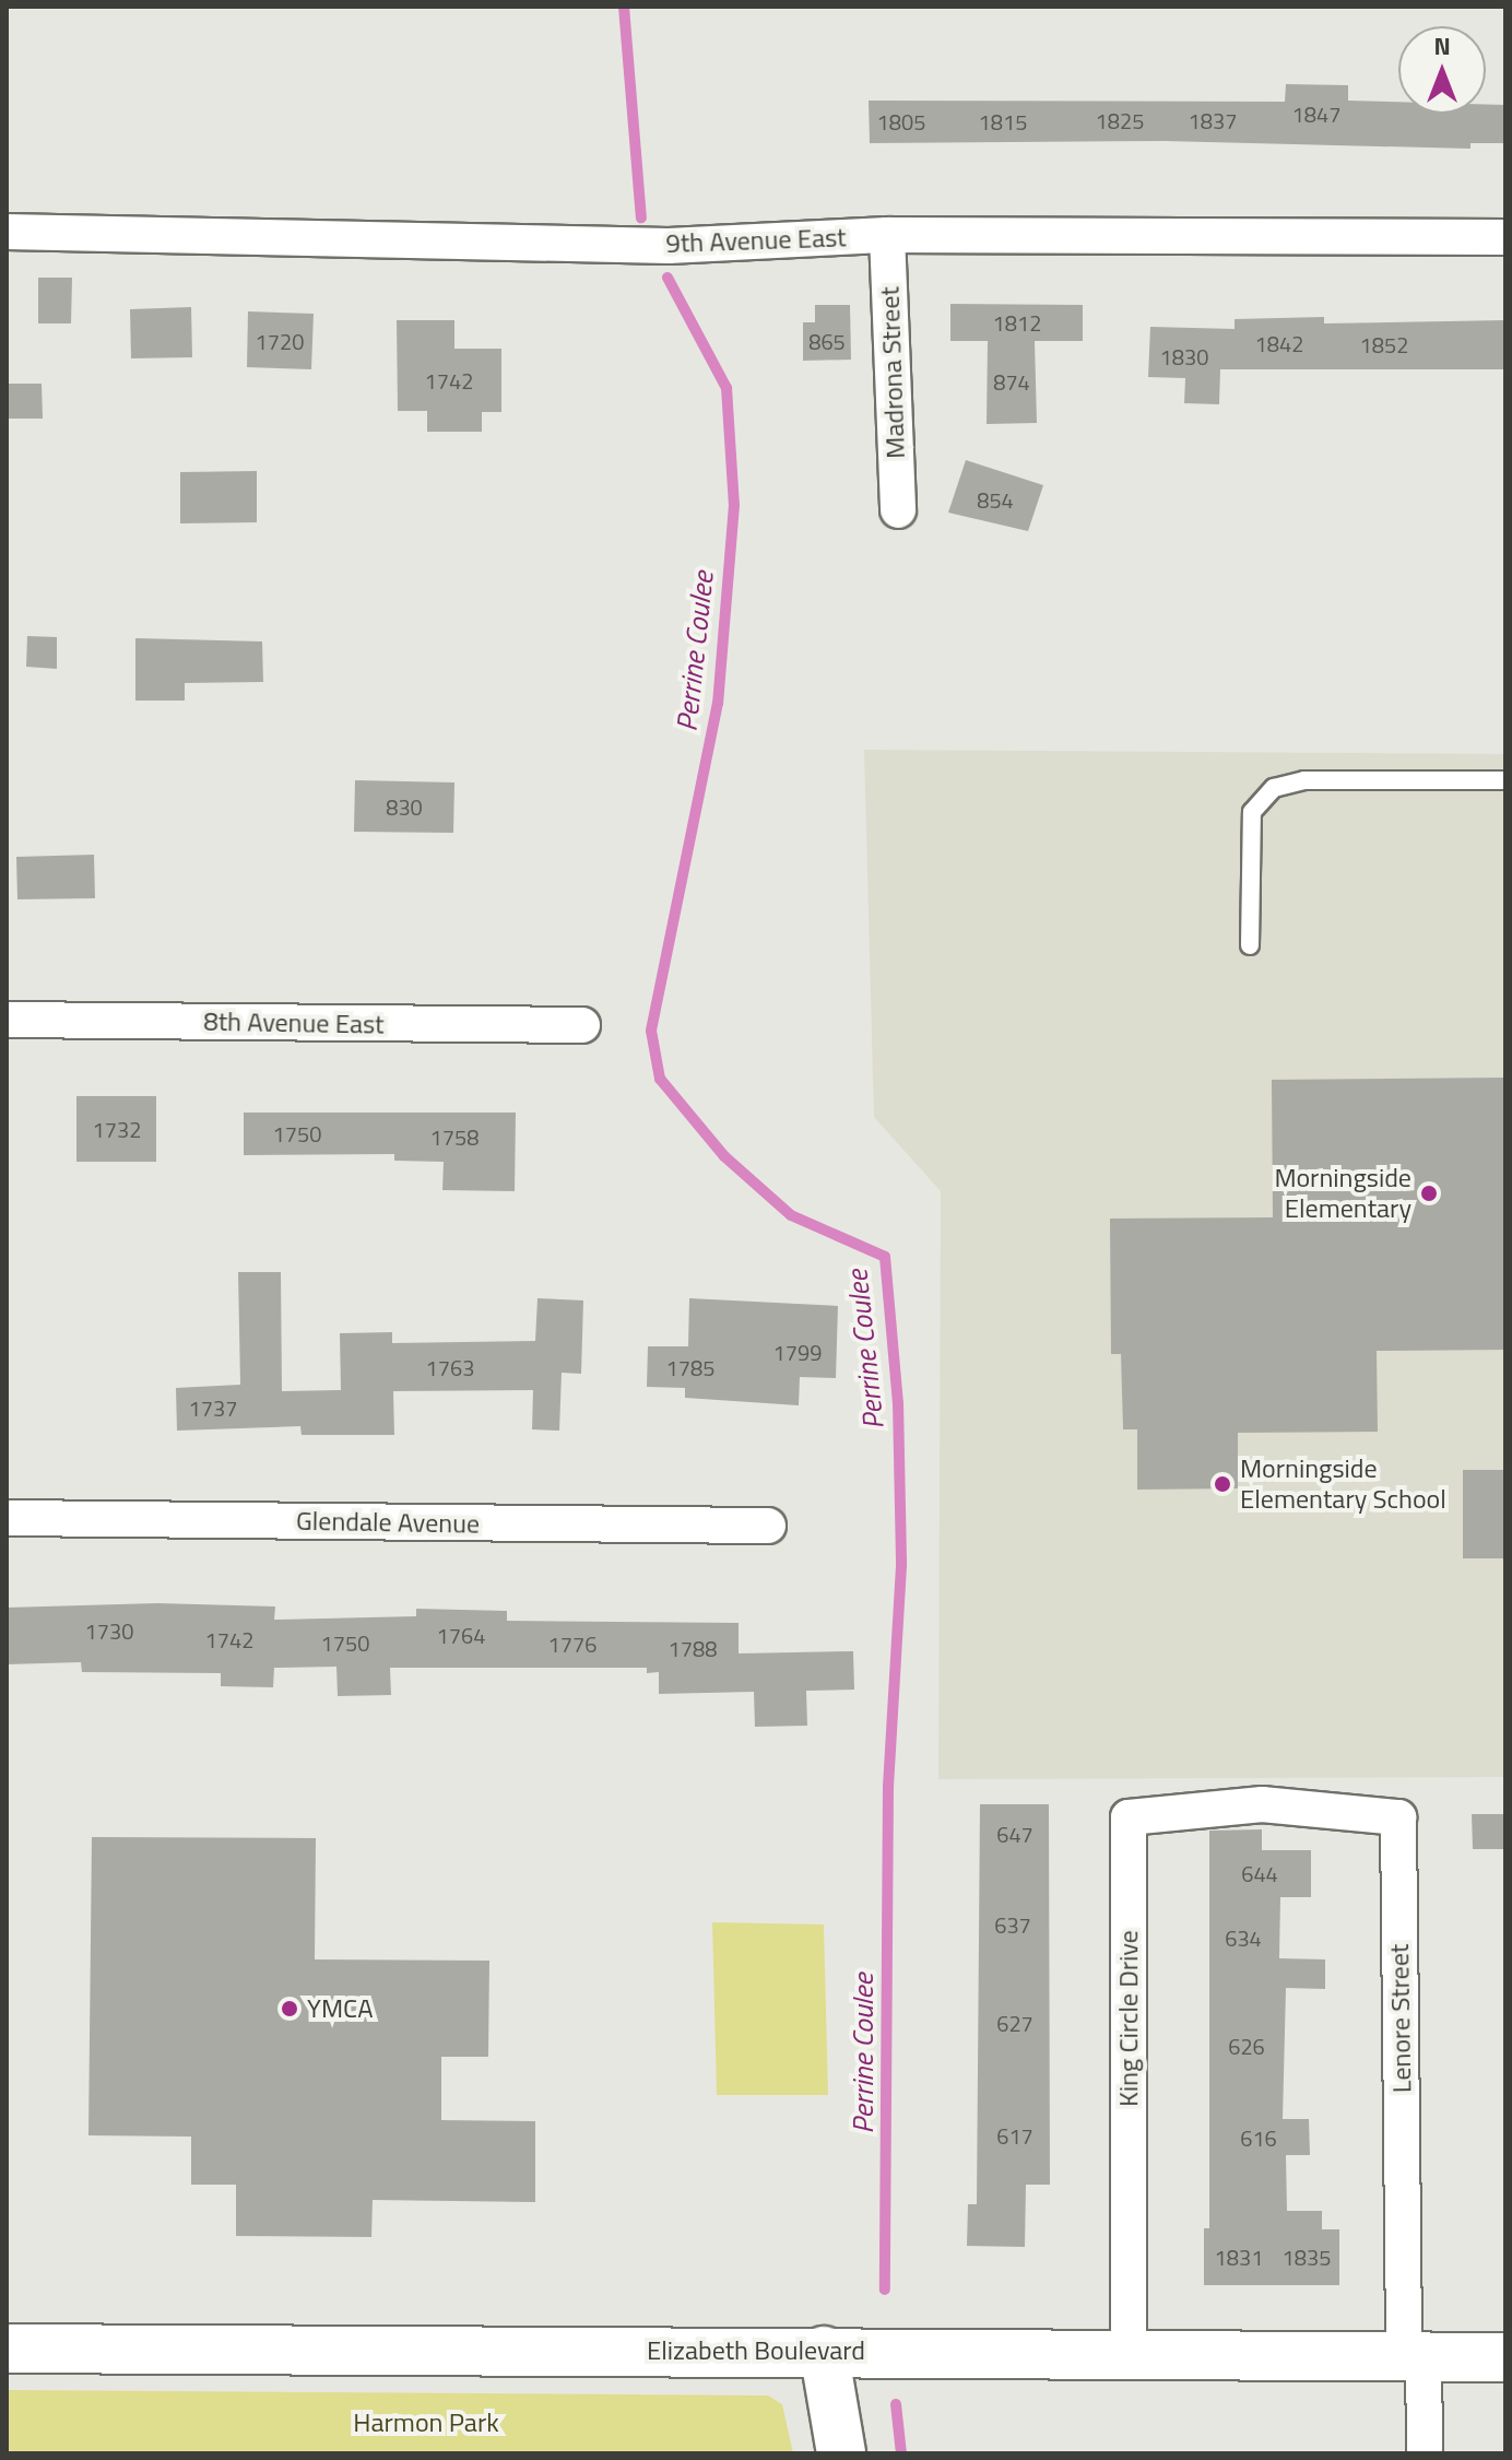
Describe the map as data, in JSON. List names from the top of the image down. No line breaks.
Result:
{"streets":{"street":["9th Avenue East","Madrona Street","8th Avenue East","Glendale Avenue","King Circle Drive","Lenore Street","Elizabeth Boulevard"]},"crossings":[["9th Avenue East","Madrona Street"],["King Circle Drive","Lenore Street"],["King Circle Drive","Elizabeth Boulevard"],["Lenore Street","Elizabeth Boulevard"]],"water":["Perrine Coulee"],"parks":["Harmon Park"],"places":["Morningside Elementary","Morningside Elementary School","YMCA"],"house_numbers":["1847","1825","1837","1805","1815","1812","1720","865","1842","1852","1830","1742","874","854","830","1732","1750","1758","1799","1763","1785","1737","1730","1764","1742","1750","1776","1788","647","644","637","634","627","626","617","616","1831","1835"],"north":"top"}
